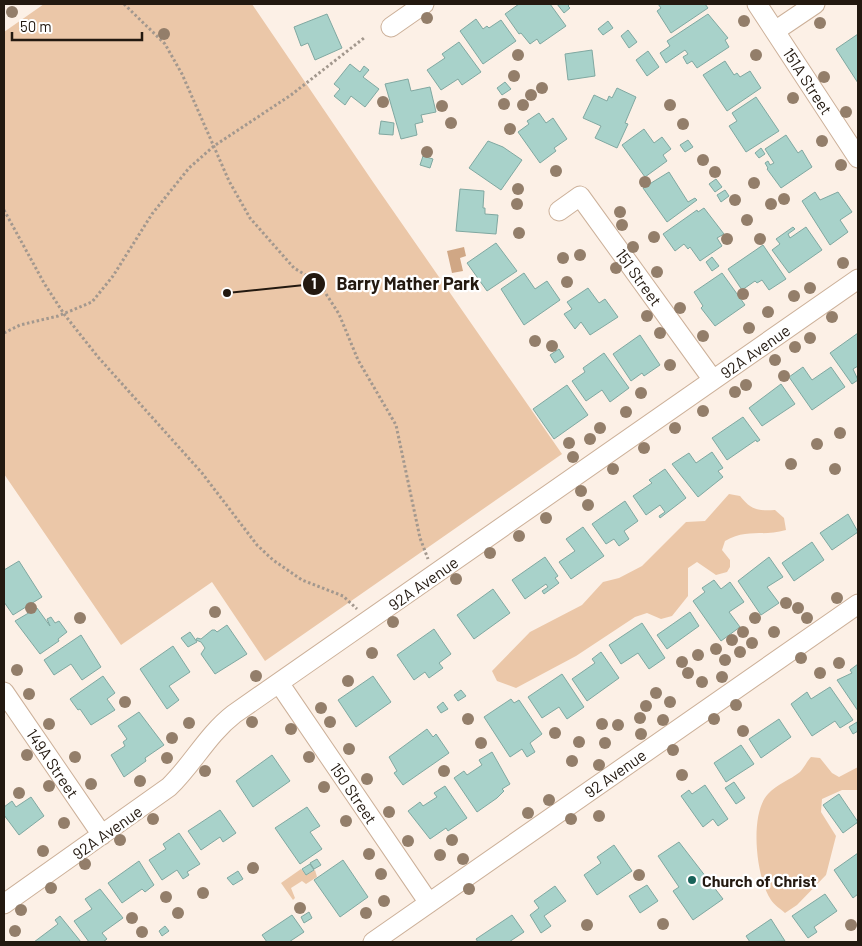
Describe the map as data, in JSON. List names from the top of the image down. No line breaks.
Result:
{"streets":{"street":["151A Street","151 Street","92A Avenue","149A Street","92 Avenue","150 Street"]},"crossings":[["151 Street","92A Avenue"],["92A Avenue","149A Street"],["92A Avenue","150 Street"],["92 Avenue","150 Street"]],"places":["Barry Mather Park","Church of Christ"],"scale_bar":"50 m"}
